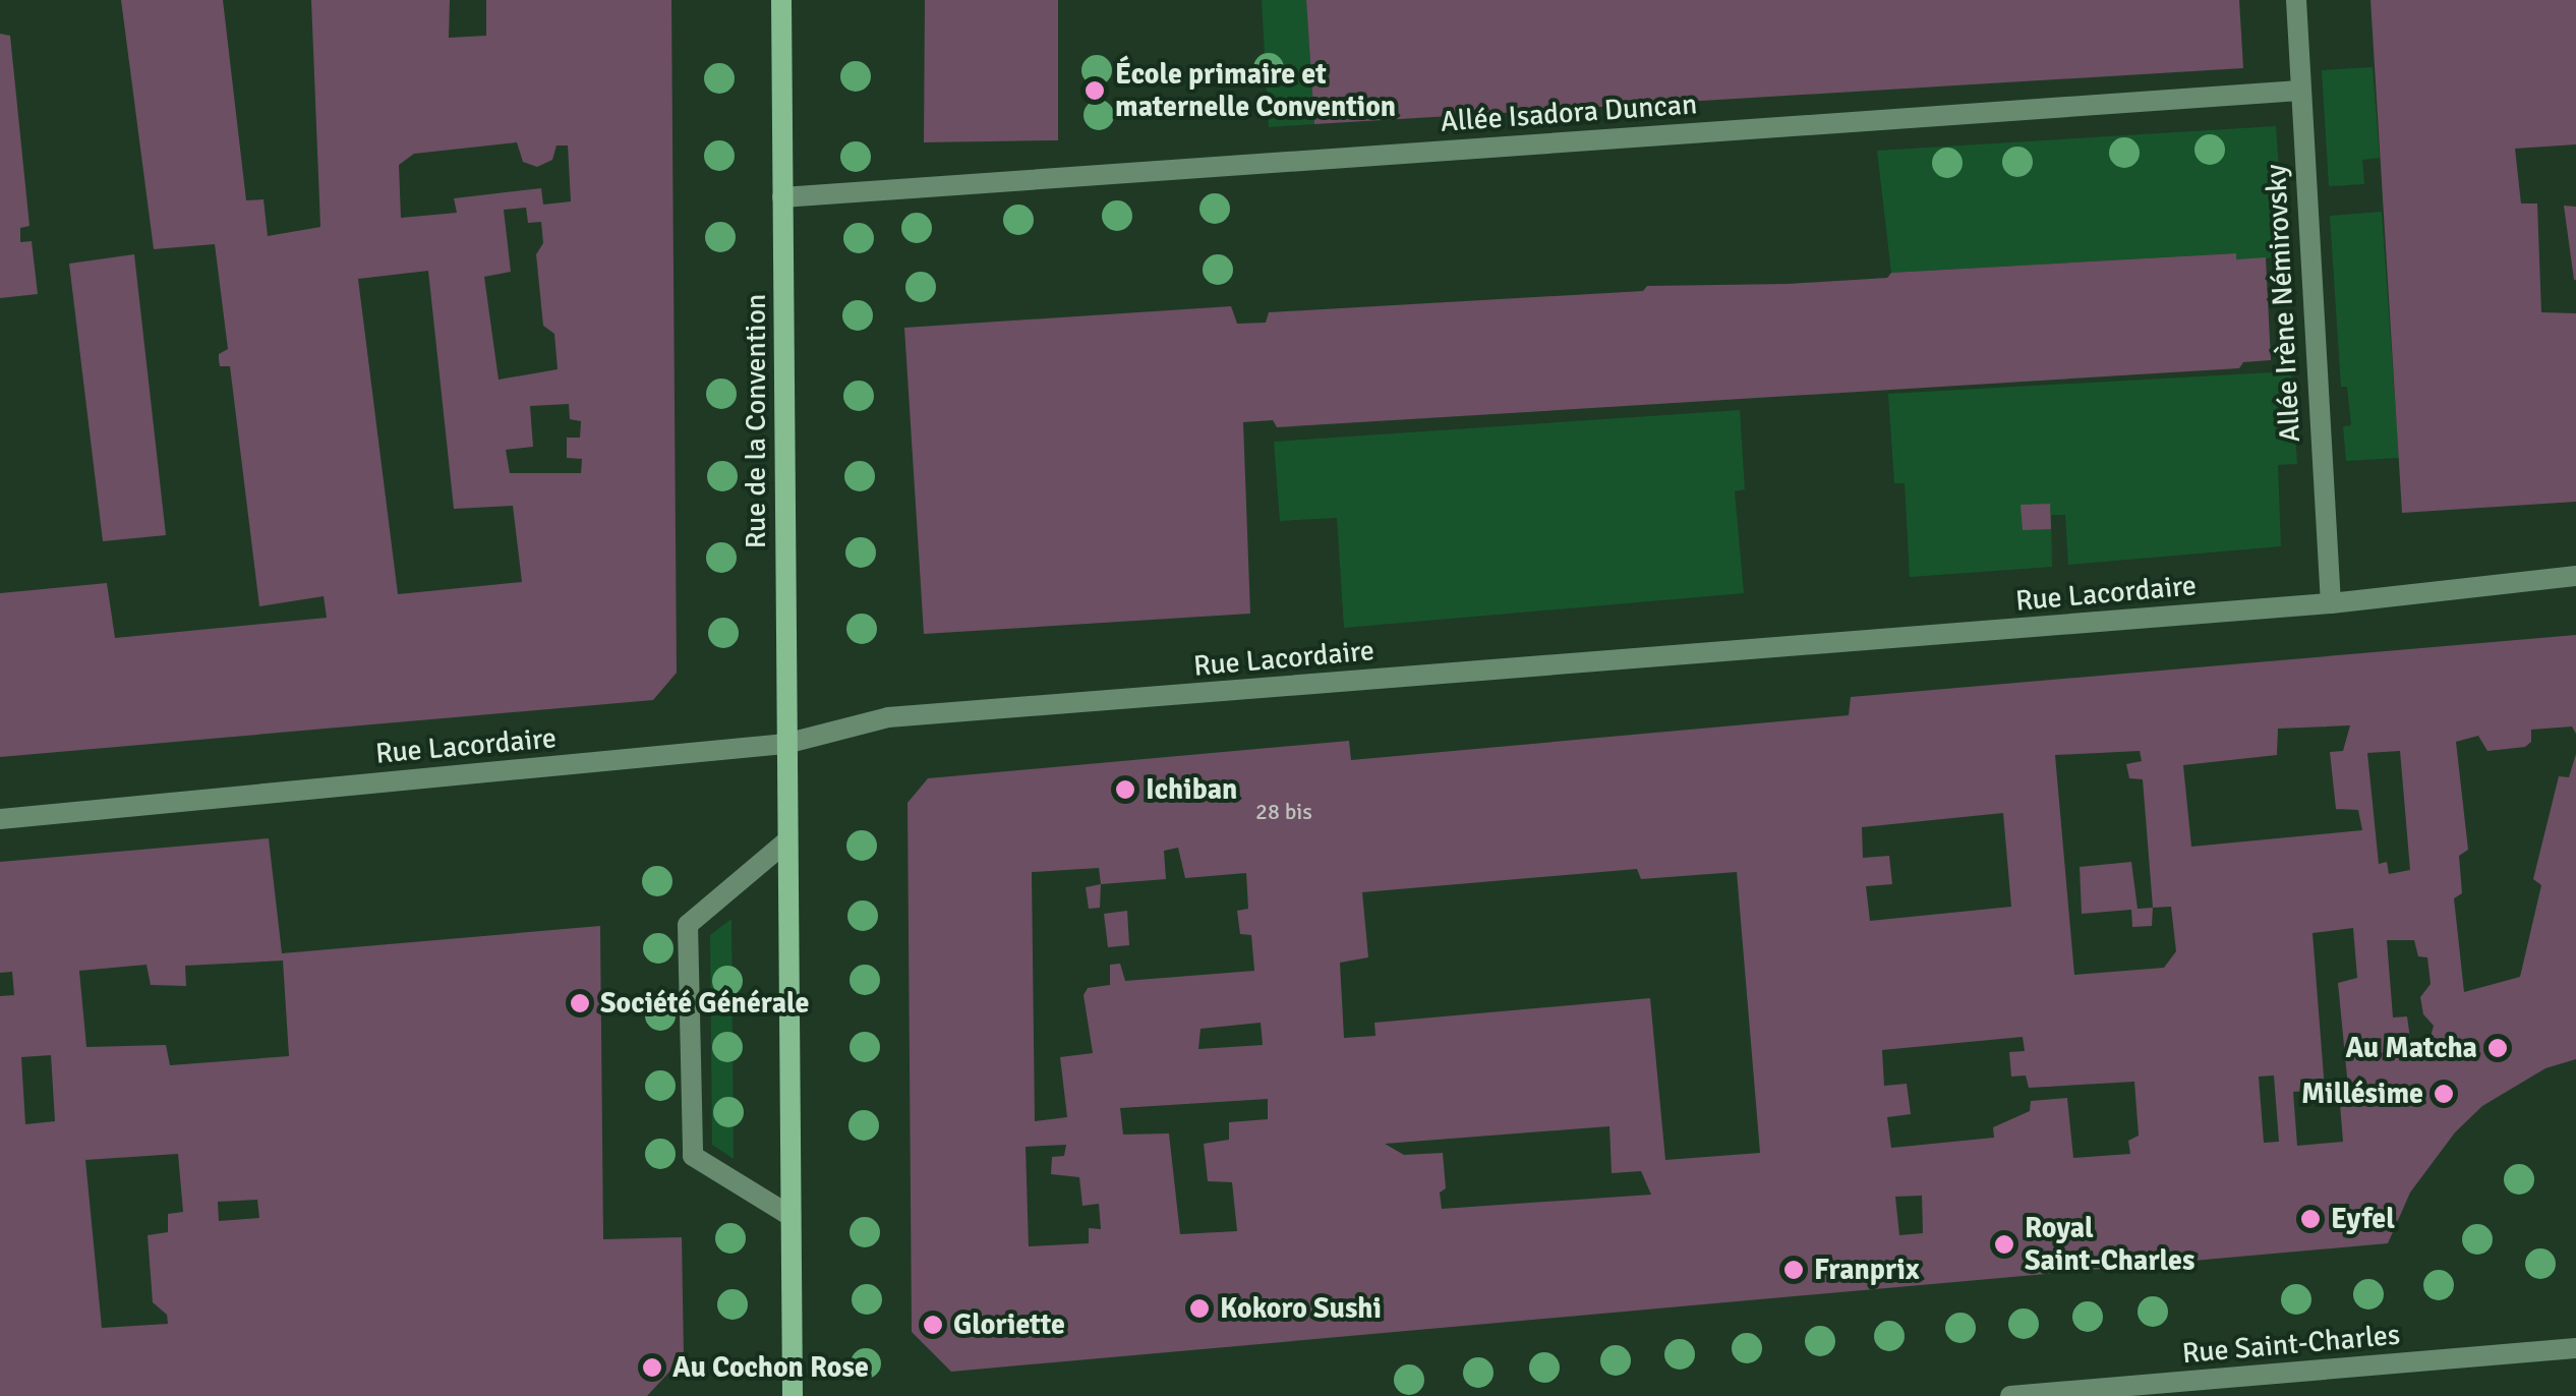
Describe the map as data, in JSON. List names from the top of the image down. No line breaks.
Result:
{"streets":{"main road":["Rue de la Convention"],"street":["Allée Isadora Duncan","Allée Irène Némirovsky","Rue Lacordaire","Rue Saint-Charles"]},"crossings":[["Allée Isadora Duncan","Allée Irène Némirovsky"],["Allée Isadora Duncan","Rue de la Convention"],["Allée Irène Némirovsky","Rue Lacordaire"],["Rue de la Convention","Rue Lacordaire"]],"places":["École primaire et maternelle Convention","Ichiban","Société Générale","Au Matcha","Millésime","Eyfel","Royal Saint-Charles","Franprix","Kokoro Sushi","Gloriette","Au Cochon Rose"],"house_numbers":["28 bis"]}
